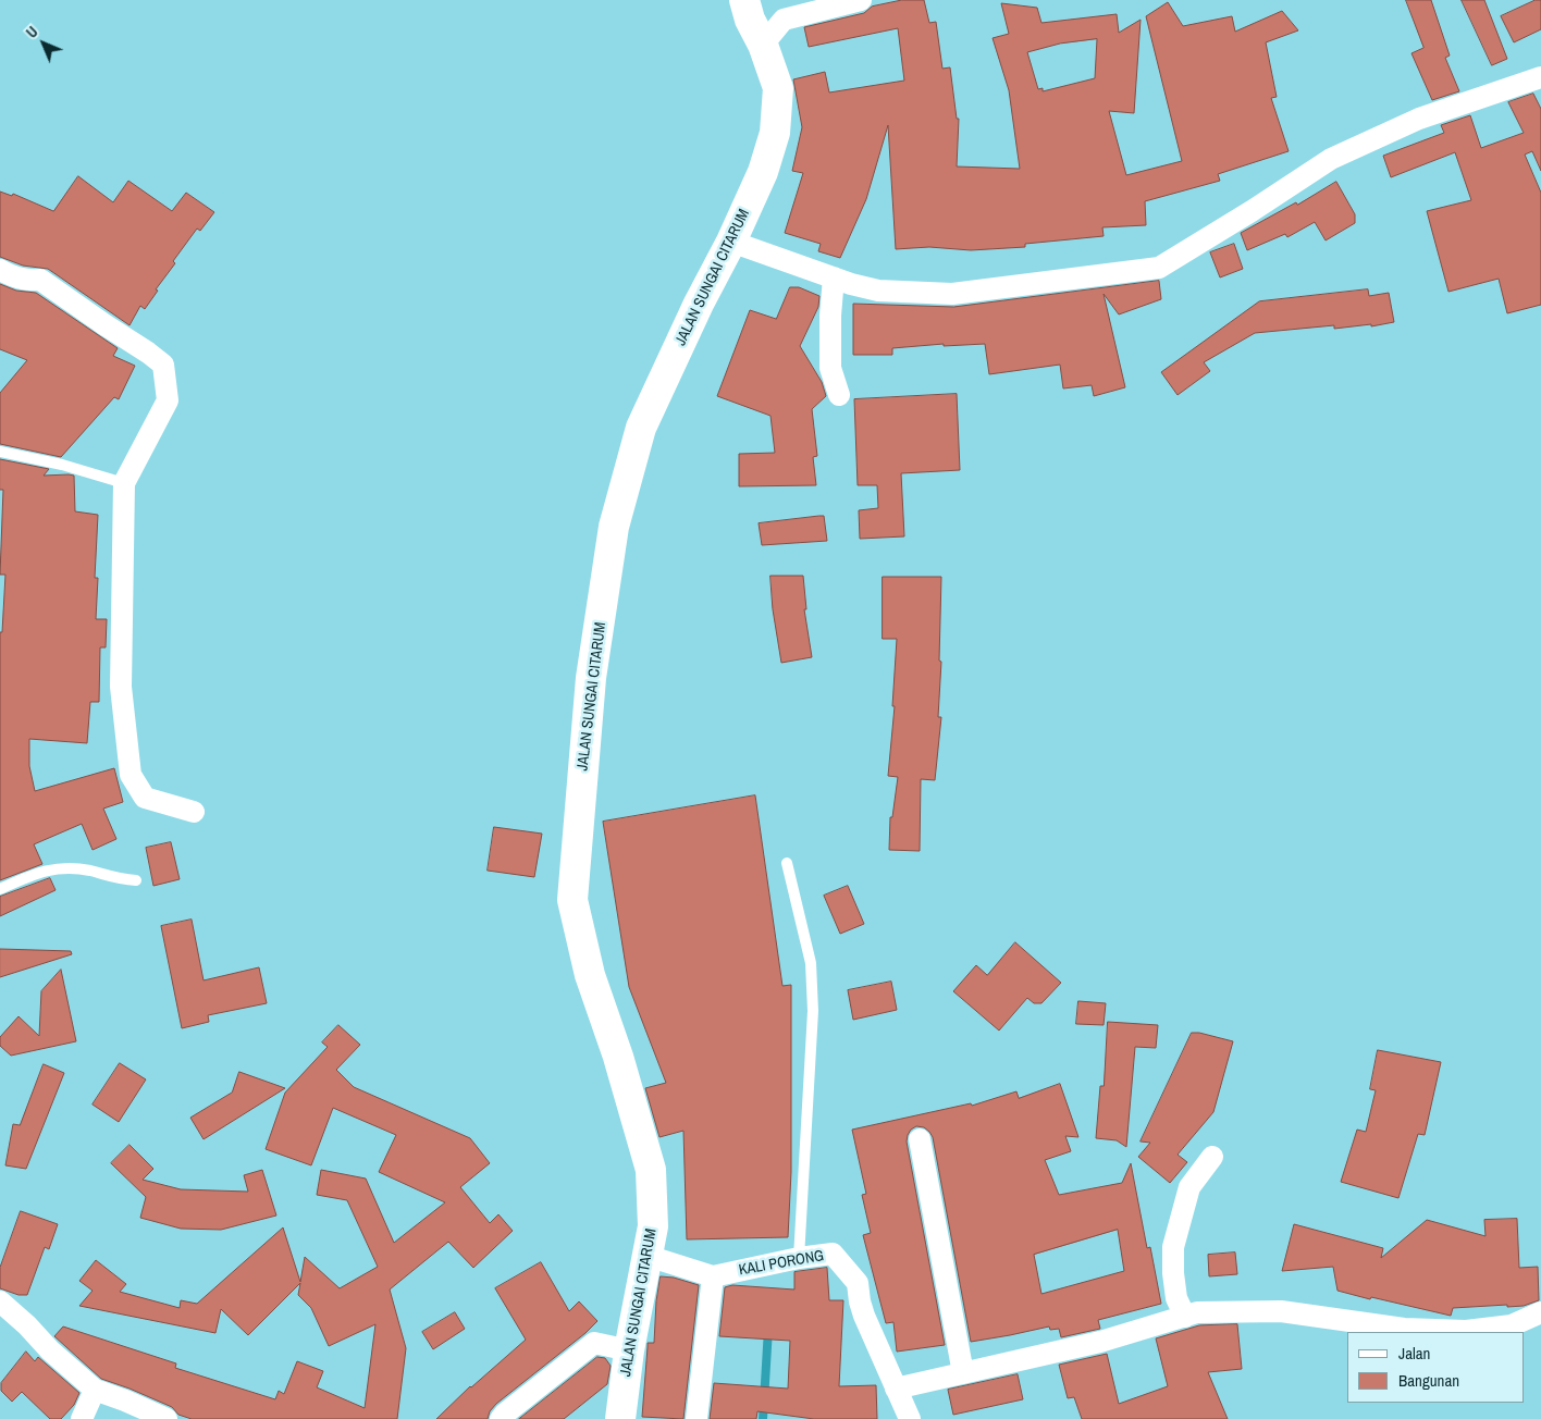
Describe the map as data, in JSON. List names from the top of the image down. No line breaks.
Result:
{"streets":{"street":["JALAN SUNGAI CITARUM","KALI PORONG"]},"crossings":[["JALAN SUNGAI CITARUM","KALI PORONG"]],"legend":["Jalan","Bangunan"],"north":"top left"}
